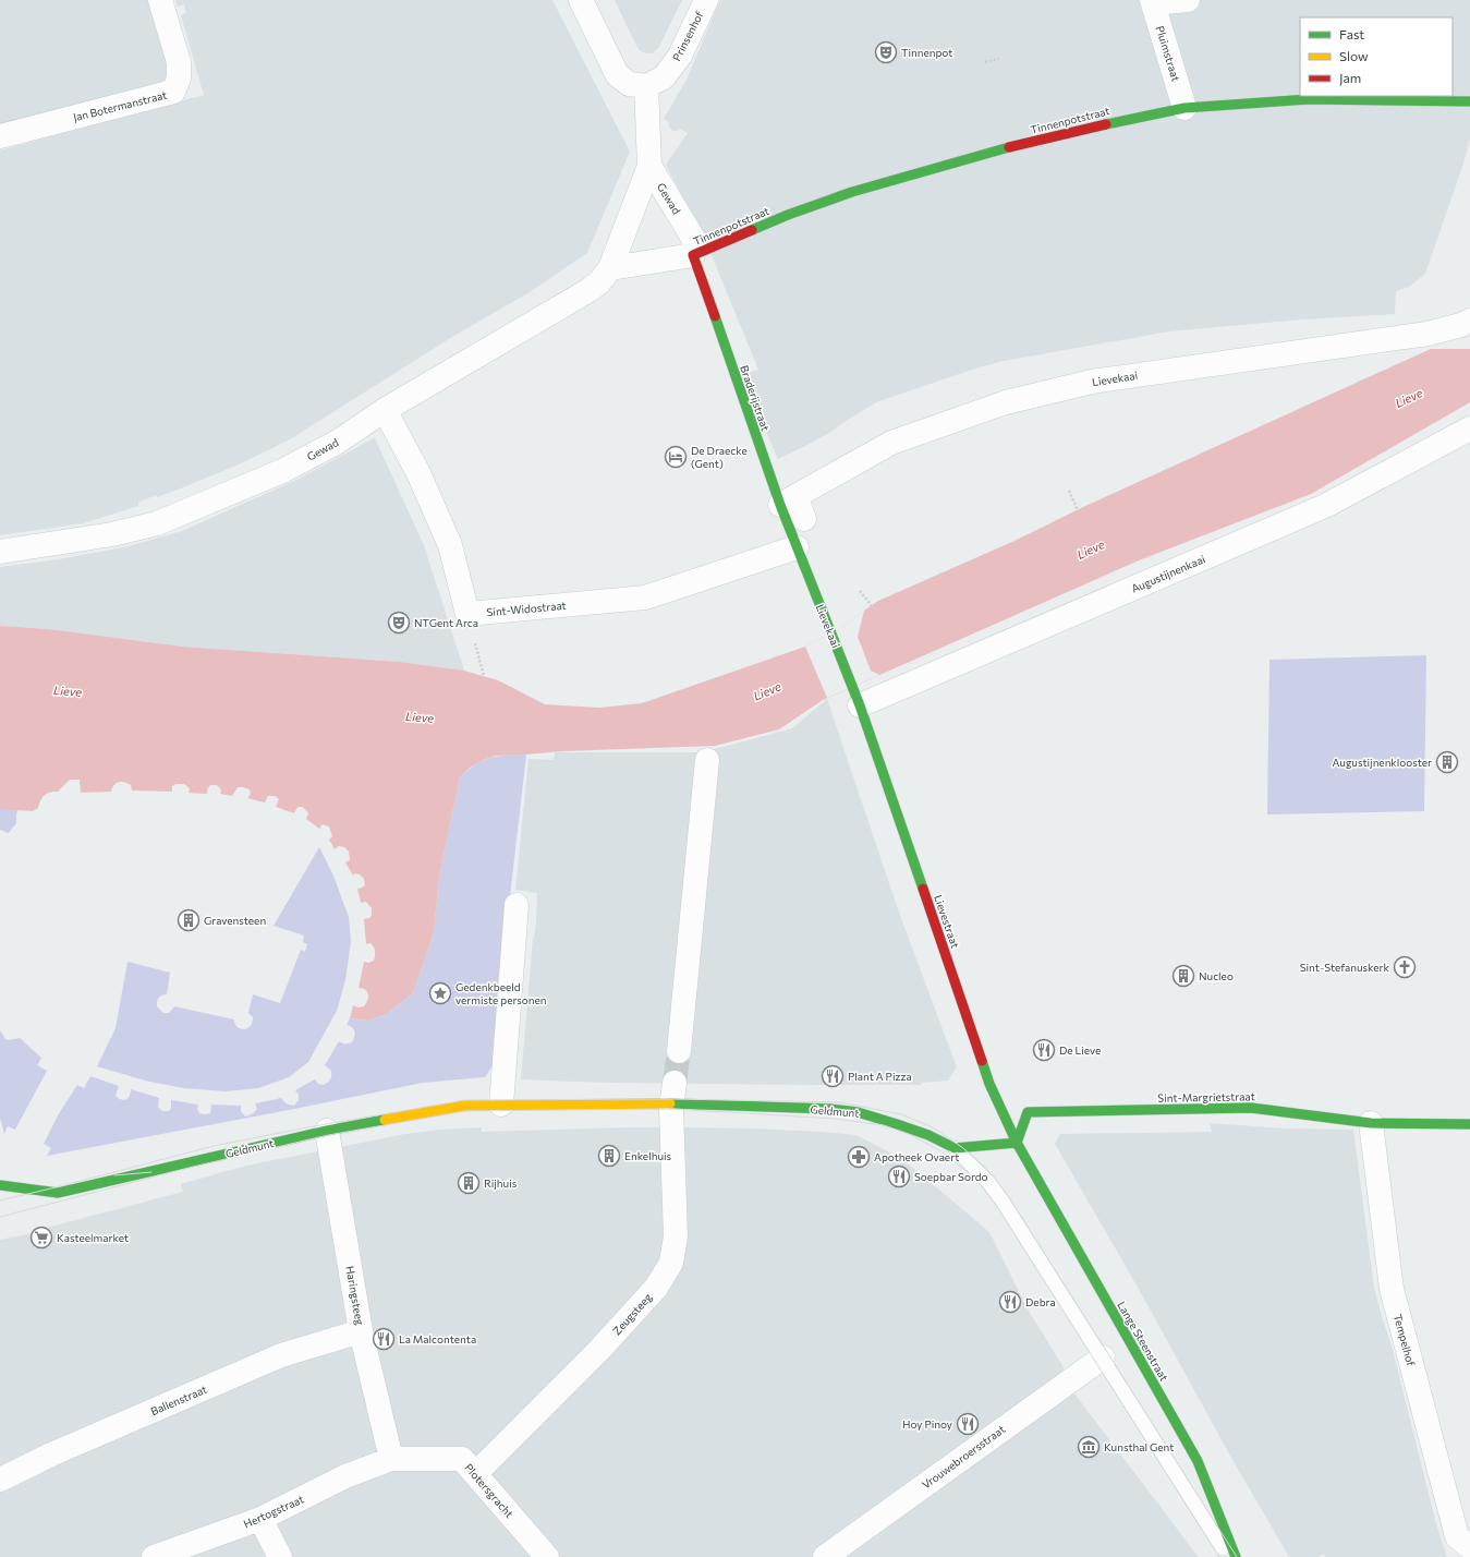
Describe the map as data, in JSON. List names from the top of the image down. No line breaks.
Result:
{"streets":{"street":["Prinsenhof","Pluimstraat","Jan Botermanstraat","Tinnenpotstraat","Gewad","Lievekaai","Braderijstraat","Augustijnenkaai","Sint-Widostraat","Lievestraat","Sint-Margrietstraat","Geldmunt","Haringsteeg","Zeugsteeg","Tempelhof","Lange Steenstraat","Ballenstraat","Vrouwebroersstraat","Plotersgracht","Hertogstraat"]},"crossings":[["Pluimstraat","Tinnenpotstraat"],["Tinnenpotstraat","Gewad"],["Tinnenpotstraat","Braderijstraat"],["Gewad","Braderijstraat"],["Gewad","Sint-Widostraat"],["Lievekaai","Braderijstraat"],["Lievekaai","Augustijnenkaai"],["Lievekaai","Sint-Widostraat"],["Lievekaai","Lievestraat"],["Braderijstraat","Sint-Widostraat"],["Augustijnenkaai","Lievestraat"],["Lievestraat","Sint-Margrietstraat"],["Lievestraat","Lange Steenstraat"],["Sint-Margrietstraat","Tempelhof"],["Sint-Margrietstraat","Lange Steenstraat"],["Geldmunt","Haringsteeg"],["Geldmunt","Zeugsteeg"],["Haringsteeg","Ballenstraat"],["Haringsteeg","Plotersgracht"],["Haringsteeg","Hertogstraat"],["Zeugsteeg","Plotersgracht"],["Plotersgracht","Hertogstraat"]],"water":["Lieve"],"places":{"theatre":["Tinnenpot","NTGent Arca"],"hotel":["De Draecke (Gent)"],"building":["Augustijnenklooster","Gravensteen","Nucleo","Enkelhuis","Rijhuis"],"church":["Sint-Stefanuskerk"],"place":["Gedenkbeeld vermiste personen"],"restaurant":["De Lieve","Plant A Pizza","Soepbar Sordo","Debra","La Malcontenta","Hoy Pinoy"],"pharmacy":["Apotheek Ovaert"],"supermarket":["Kasteelmarket"],"museum":["Kunsthal Gent"]},"legend":["Fast","Slow","Jam"]}
